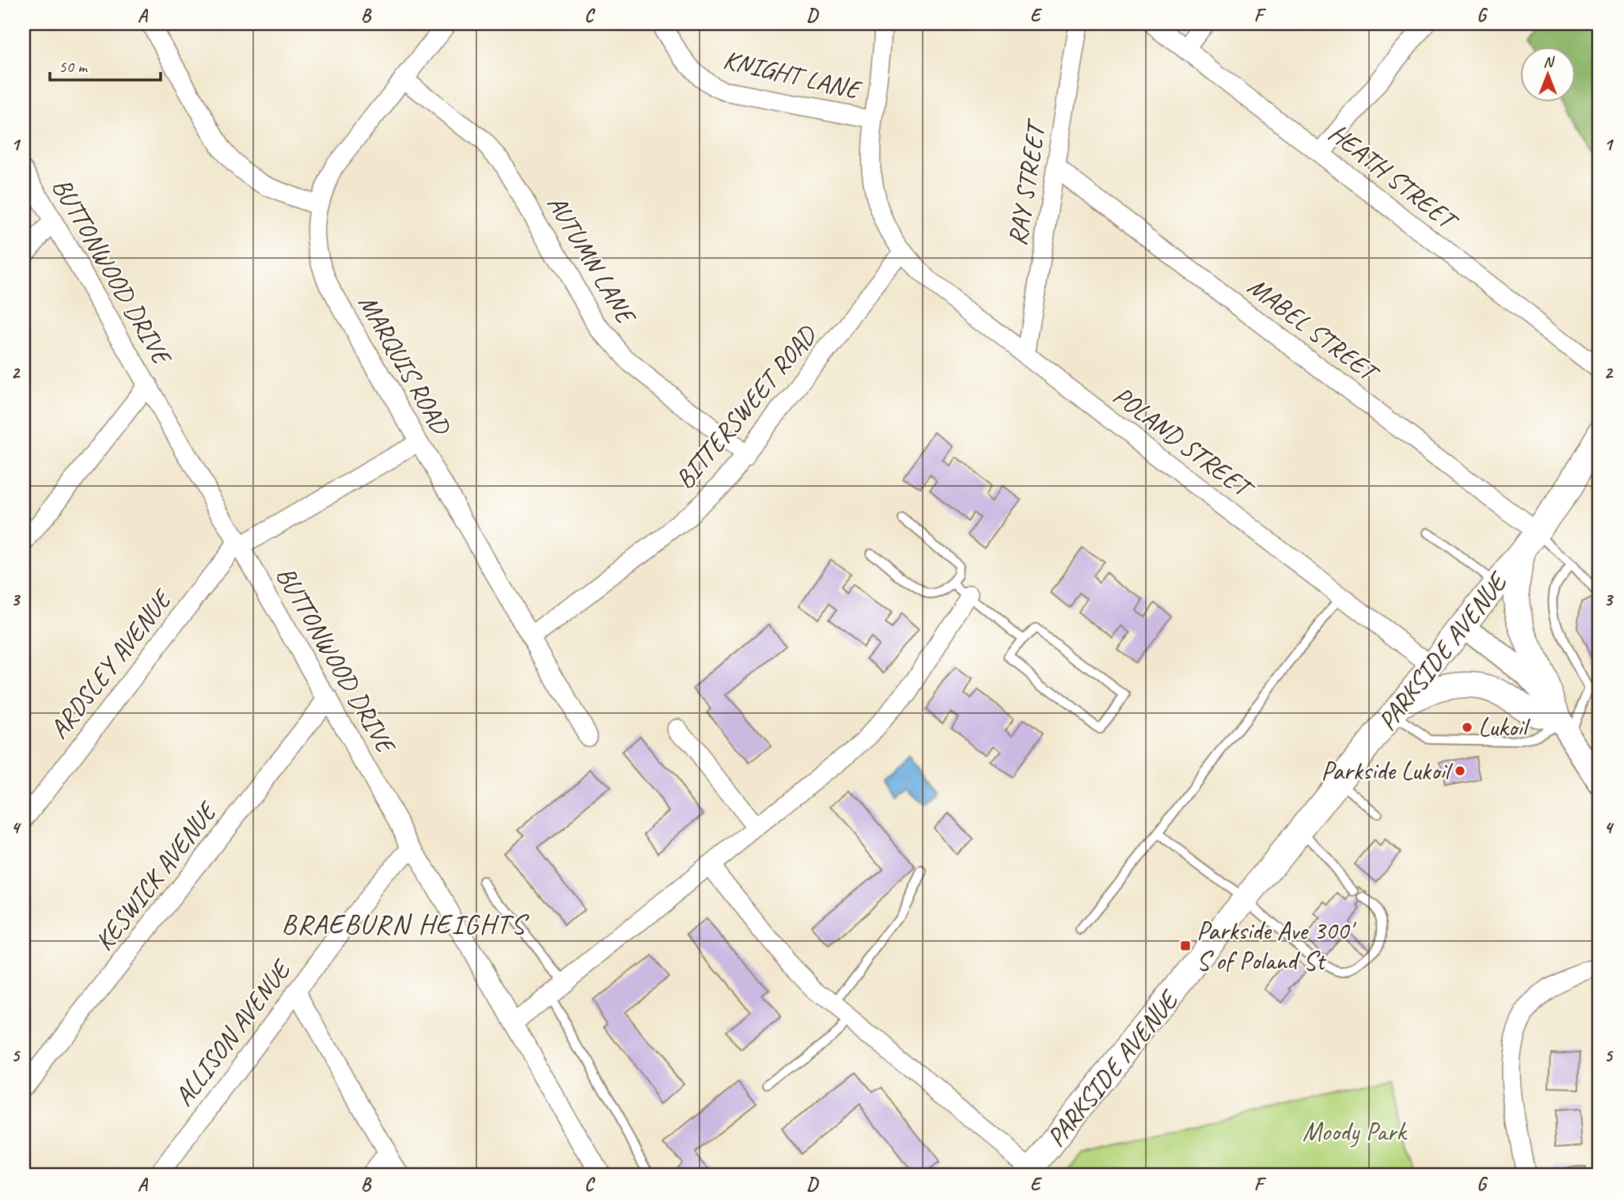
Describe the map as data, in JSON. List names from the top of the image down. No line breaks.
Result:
{"streets":{"main road":["PARKSIDE AVENUE"],"street":["KNIGHT LANE","HEATH STREET","RAY STREET","AUTUMN LANE","BUTTONWOOD DRIVE","MABEL STREET","MARQUIS ROAD","BITTERSWEET ROAD","POLAND STREET","ARDSLEY AVENUE","KESWICK AVENUE","ALLISON AVENUE"]},"crossings":[["KNIGHT LANE","POLAND STREET"],["RAY STREET","MABEL STREET"],["RAY STREET","POLAND STREET"],["AUTUMN LANE","MARQUIS ROAD"],["AUTUMN LANE","BITTERSWEET ROAD"],["BUTTONWOOD DRIVE","ARDSLEY AVENUE"],["BUTTONWOOD DRIVE","KESWICK AVENUE"],["BUTTONWOOD DRIVE","ALLISON AVENUE"],["MABEL STREET","PARKSIDE AVENUE"],["MARQUIS ROAD","BITTERSWEET ROAD"],["BITTERSWEET ROAD","POLAND STREET"],["POLAND STREET","PARKSIDE AVENUE"]],"districts":["BRAEBURN HEIGHTS"],"parks":["Moody Park"],"places":{"other":["Lukoil","Parkside Lukoil"],"transit":["Parkside Ave 300' S of Poland St"]},"scale_bar":"50 m","north":"top","grid":{"columns":["A","B","C","D","E","F","G"],"rows":["1","2","3","4","5"]}}
